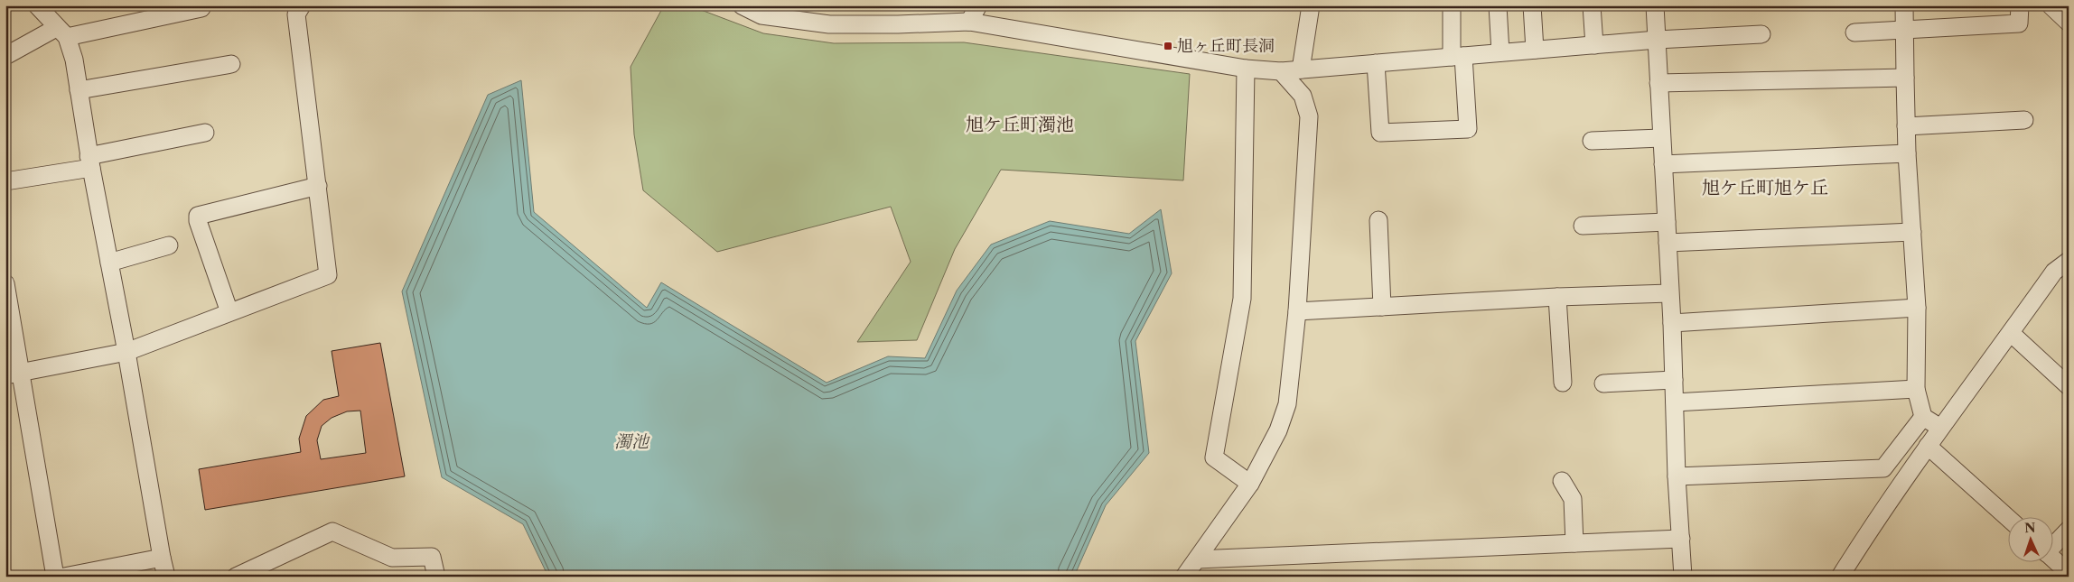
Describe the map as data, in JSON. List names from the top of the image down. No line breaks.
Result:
{"districts":["旭ケ丘町濁池","旭ケ丘町旭ケ丘"],"water":["濁池"],"places":{"transit":["旭ヶ丘町長洞"]},"north":"top"}
